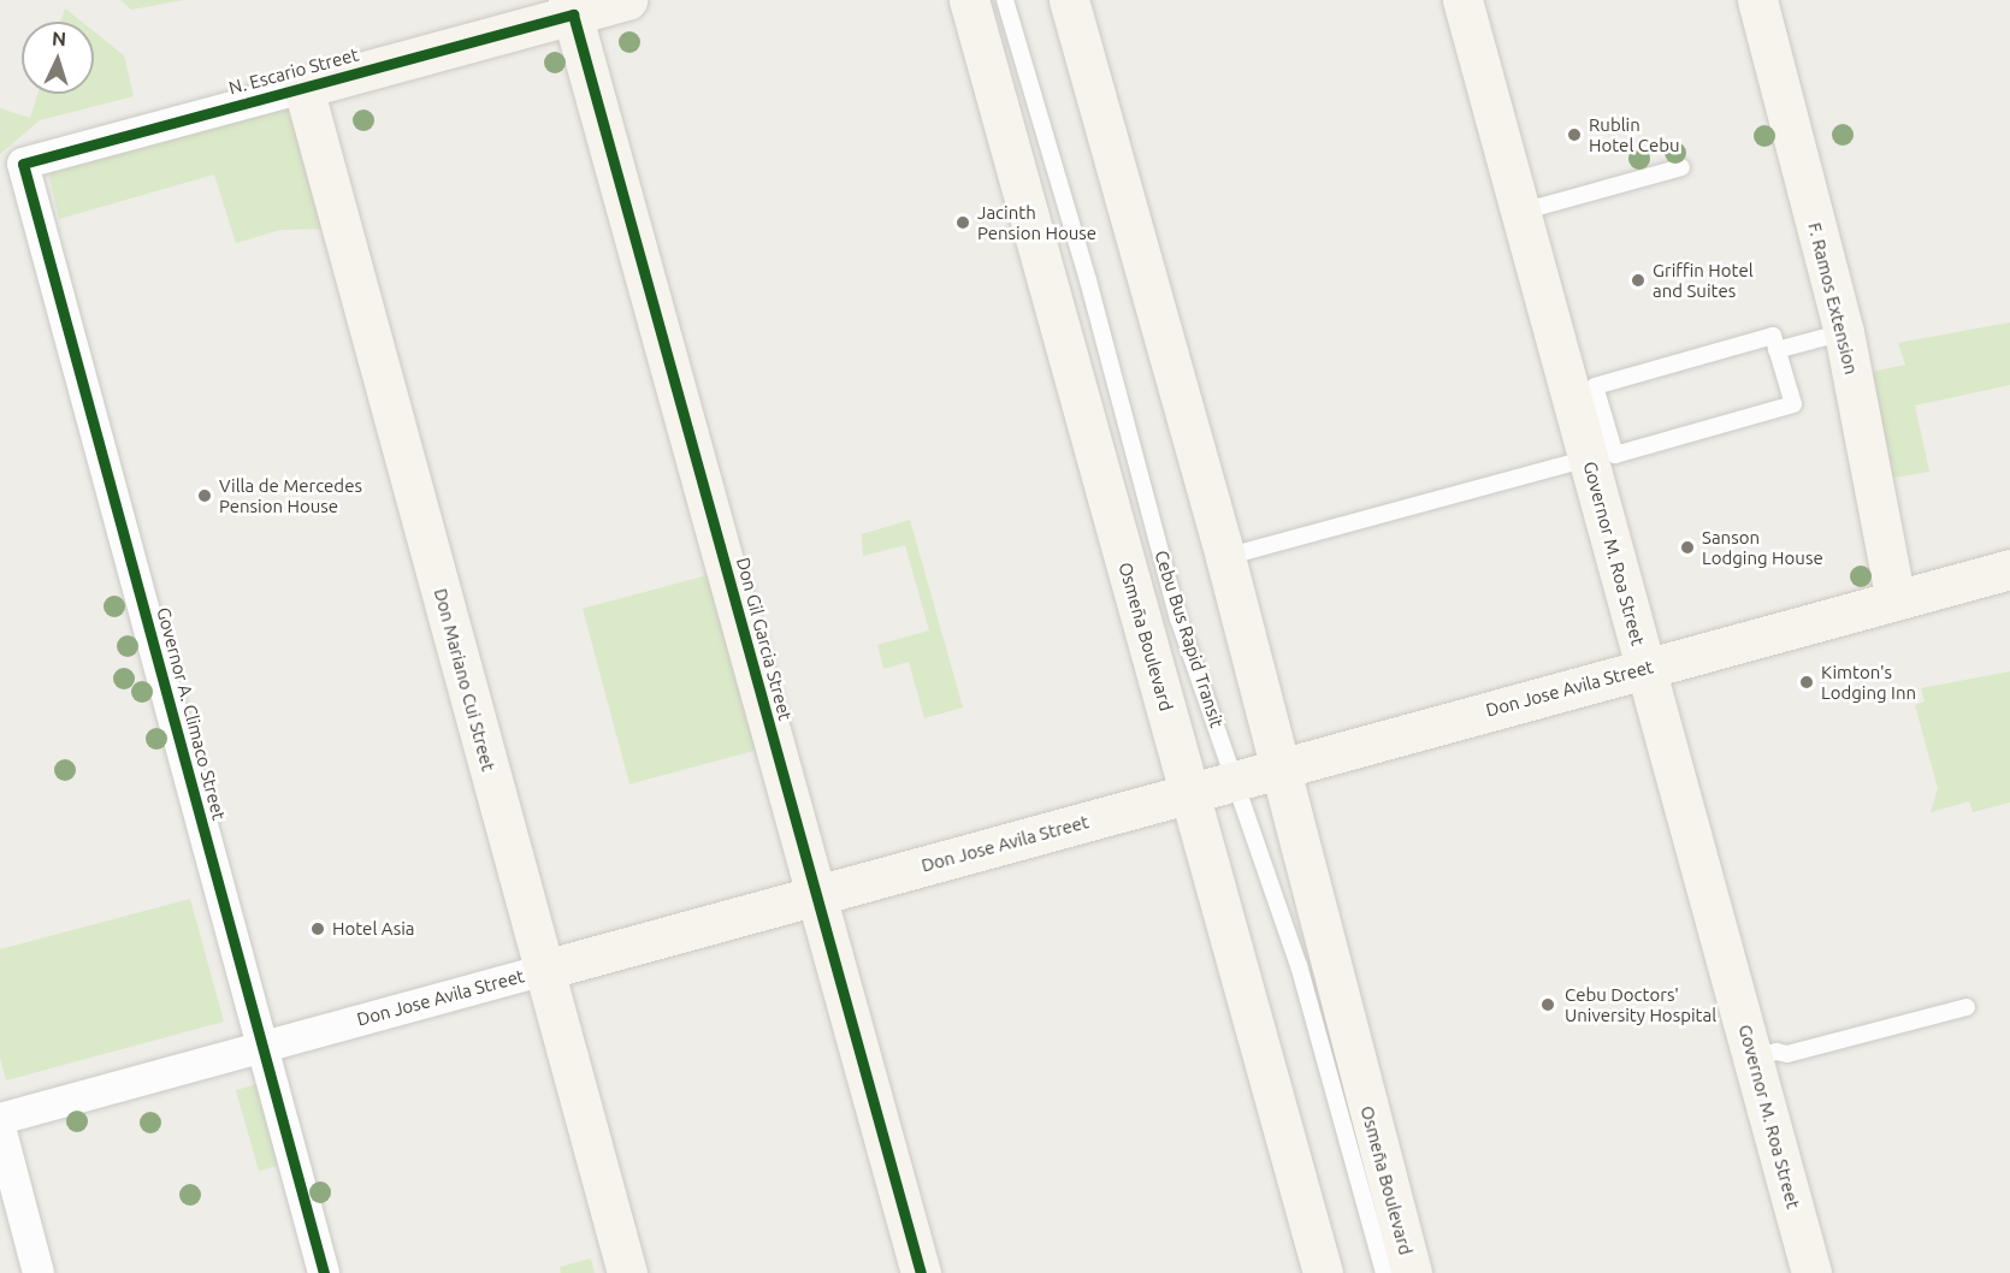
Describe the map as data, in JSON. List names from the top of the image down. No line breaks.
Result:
{"streets":{"street":["N. Escario Street","F. Ramos Extension","Governor M. Roa Street","Osmeña Boulevard","Don Gil Garcia Street","Don Mariano Cui Street","Don Jose Avila Street","Governor A. Climaco Street"],"lane":["Cebu Bus Rapid Transit"]},"crossings":[["N. Escario Street","Don Gil Garcia Street"],["N. Escario Street","Don Mariano Cui Street"],["N. Escario Street","Governor A. Climaco Street"],["F. Ramos Extension","Don Jose Avila Street"],["Governor M. Roa Street","Don Jose Avila Street"],["Osmeña Boulevard","Don Jose Avila Street"],["Don Gil Garcia Street","Don Jose Avila Street"],["Cebu Bus Rapid Transit","Don Jose Avila Street"],["Don Mariano Cui Street","Don Jose Avila Street"],["Don Jose Avila Street","Governor A. Climaco Street"]],"places":["Rublin Hotel Cebu","Jacinth Pension House","Griffin Hotel and Suites","Villa de Mercedes Pension House","Sanson Lodging House","Kimton's Lodging Inn","Hotel Asia","Cebu Doctors' University Hospital"],"north":"top"}
